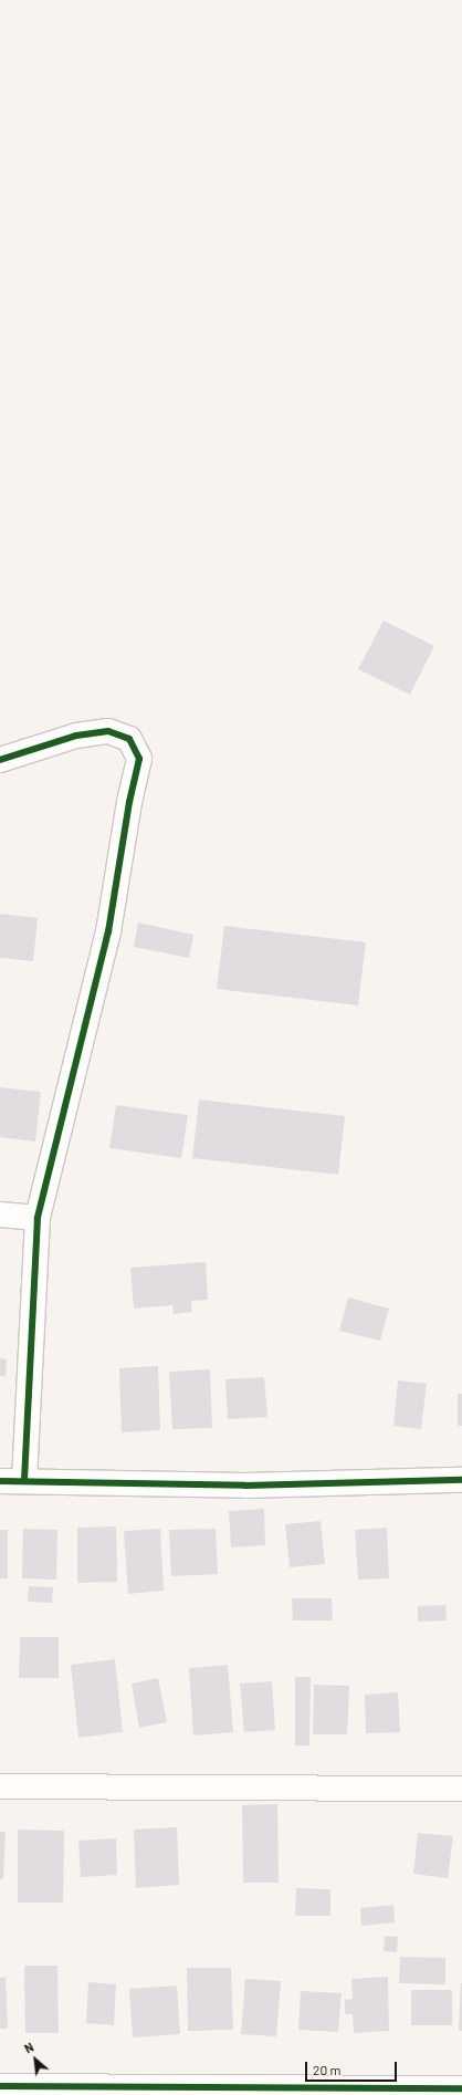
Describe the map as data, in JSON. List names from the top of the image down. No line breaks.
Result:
{"scale_bar":"20 m","north":"top left"}
